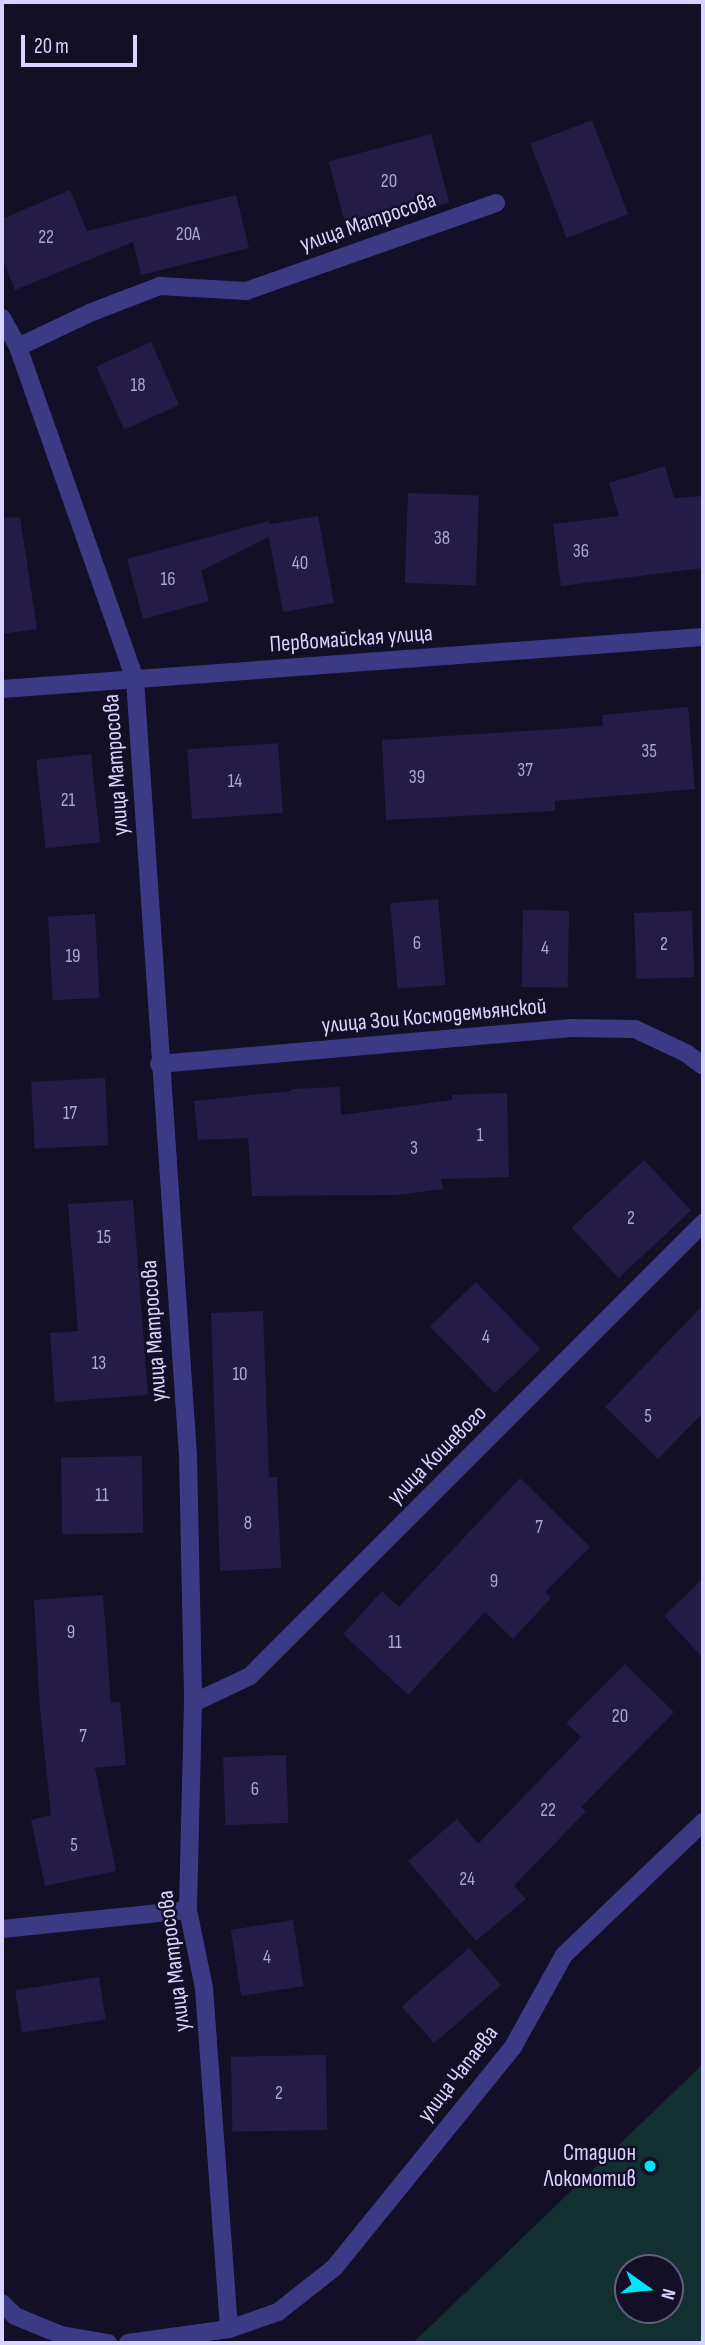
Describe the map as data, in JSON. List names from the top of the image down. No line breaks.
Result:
{"streets":{"street":["улица Матросова","Первомайская улица","улица Зои Космодемьянской","улица Кошевого","улица Чапаева"]},"crossings":[["улица Матросова","Первомайская улица"],["улица Матросова","улица Зои Космодемьянской"],["улица Матросова","улица Кошевого"],["улица Матросова","улица Чапаева"]],"places":["Стадион Локомотив"],"house_numbers":["20","20А","22","18","38","36","40","16","35","37","39","14","21","6","2","4","19","17","1","3","2","15","4","13","10","5","11","8","7","9","9","11","20","7","6","22","5","24","4","2"],"scale_bar":"20 m","north":"right"}
